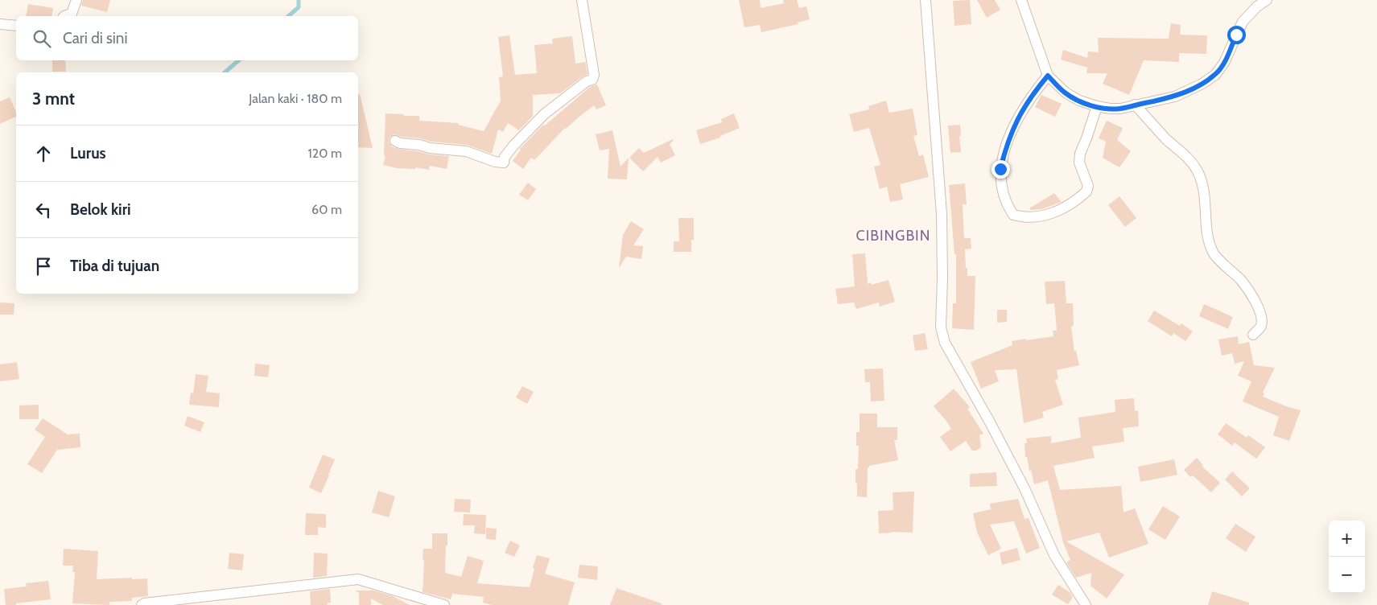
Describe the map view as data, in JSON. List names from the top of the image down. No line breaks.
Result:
{"districts":["CIBINGBIN"],"page":{"search":"Cari di sini","heading":["3 mnt","Jalan kaki · 180 m"],"list":[["Lurus","120 m"],["Belok kiri","60 m"],"Tiba di tujuan"],"map_buttons":["+","−"]}}
